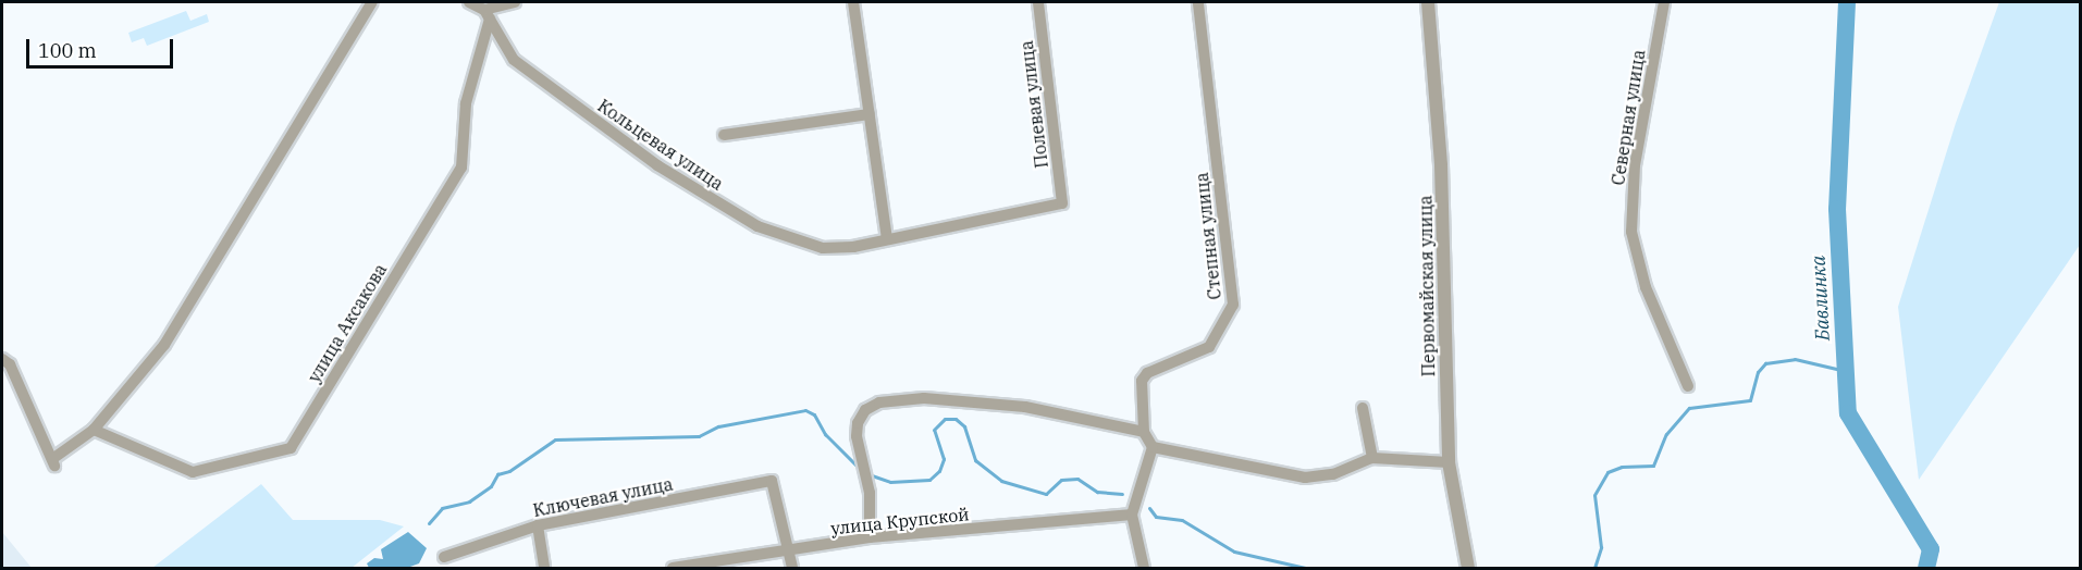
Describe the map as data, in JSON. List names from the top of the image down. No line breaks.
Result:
{"streets":{"street":["Полевая улица","Северная улица","Кольцевая улица","Степная улица","Первомайская улица","улица Аксакова","Ключевая улица","улица Крупской"]},"crossings":[["Полевая улица","Кольцевая улица"],["Кольцевая улица","улица Аксакова"],["Ключевая улица","улица Крупской"]],"water":["Бавлинка"],"scale_bar":"100 m"}
